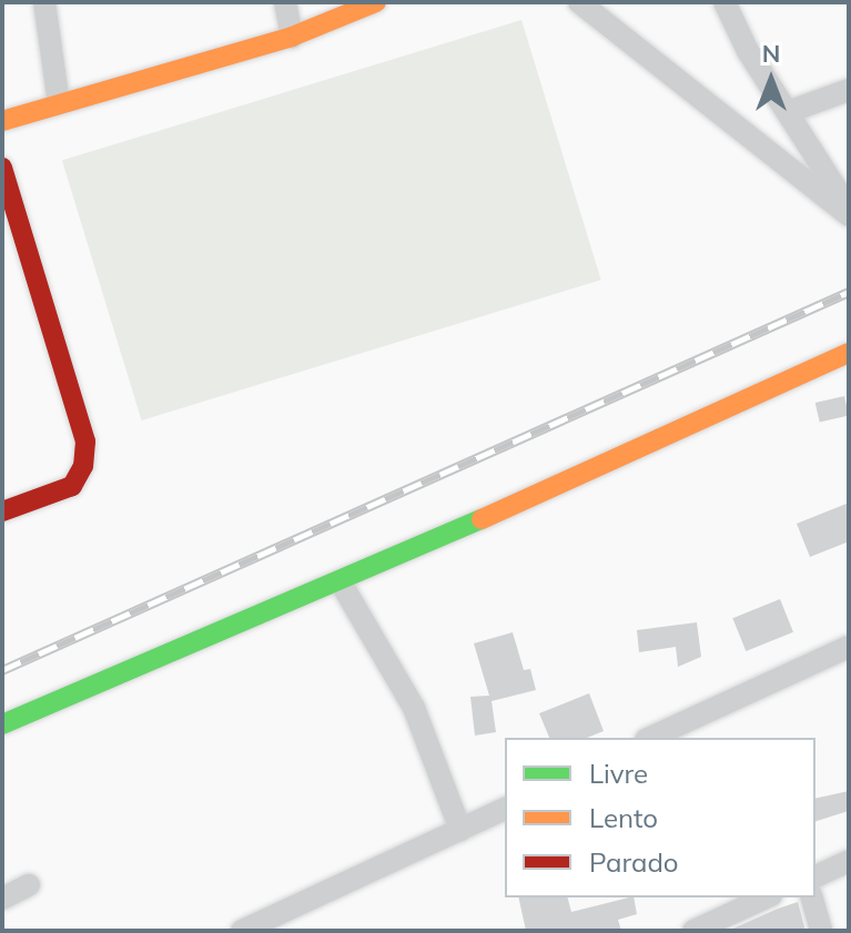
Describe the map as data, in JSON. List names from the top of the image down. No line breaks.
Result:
{"legend":["Livre","Lento","Parado"],"north":"top"}
